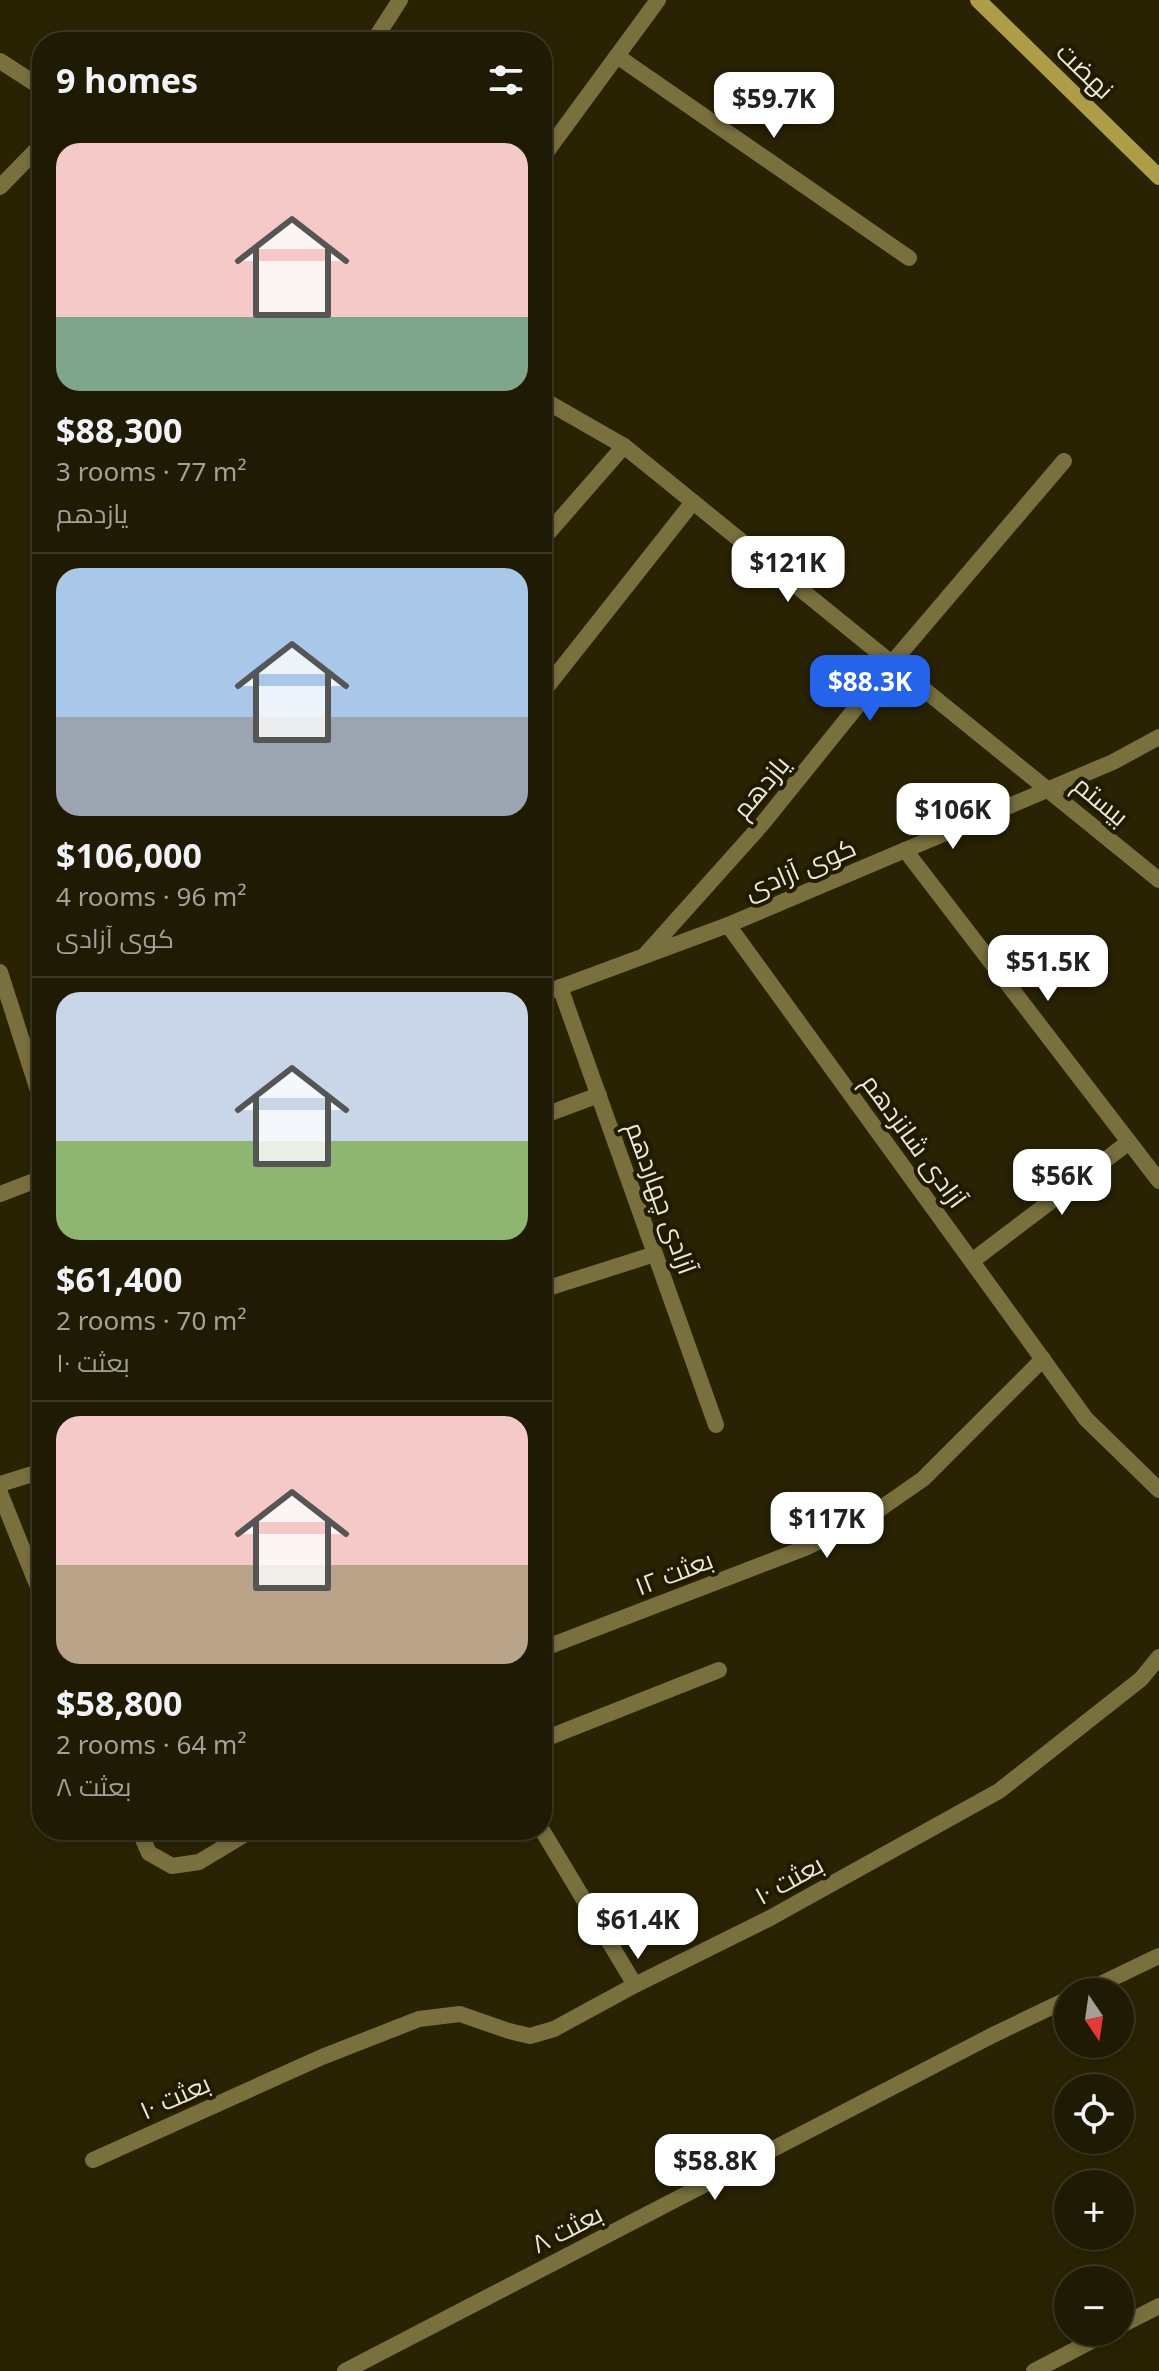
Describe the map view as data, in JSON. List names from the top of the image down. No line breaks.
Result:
{"streets":{"main road":["نهضت"],"street":["یازدهم","بیستم","کوی آزادی","آزادی شانزدهم","آزادی چهاردهم","بعثت ۱۲","بعثت ۱۰","بعثت ٨"]},"crossings":[["یازدهم","بیستم"],["یازدهم","کوی آزادی"],["بیستم","کوی آزادی"],["کوی آزادی","آزادی شانزدهم"],["کوی آزادی","آزادی چهاردهم"],["آزادی شانزدهم","بعثت ۱۲"]],"north":"bottom","page":{"heading":"9 homes","price":["$59.7K","$121K","$88.3K","$106K","$51.5K","$56K","$117K","$61.4K","$58.8K"],"list":[{"name":"$88,300","note":"3 rooms · 77 m² · یازدهم"},{"name":"$106,000","note":"4 rooms · 96 m² · کوی آزادی"},{"name":"$61,400","note":"2 rooms · 70 m² · بعثت ۱۰"},{"name":"$58,800","note":"2 rooms · 64 m² · بعثت ٨"}],"map_buttons":["+","−"]}}
